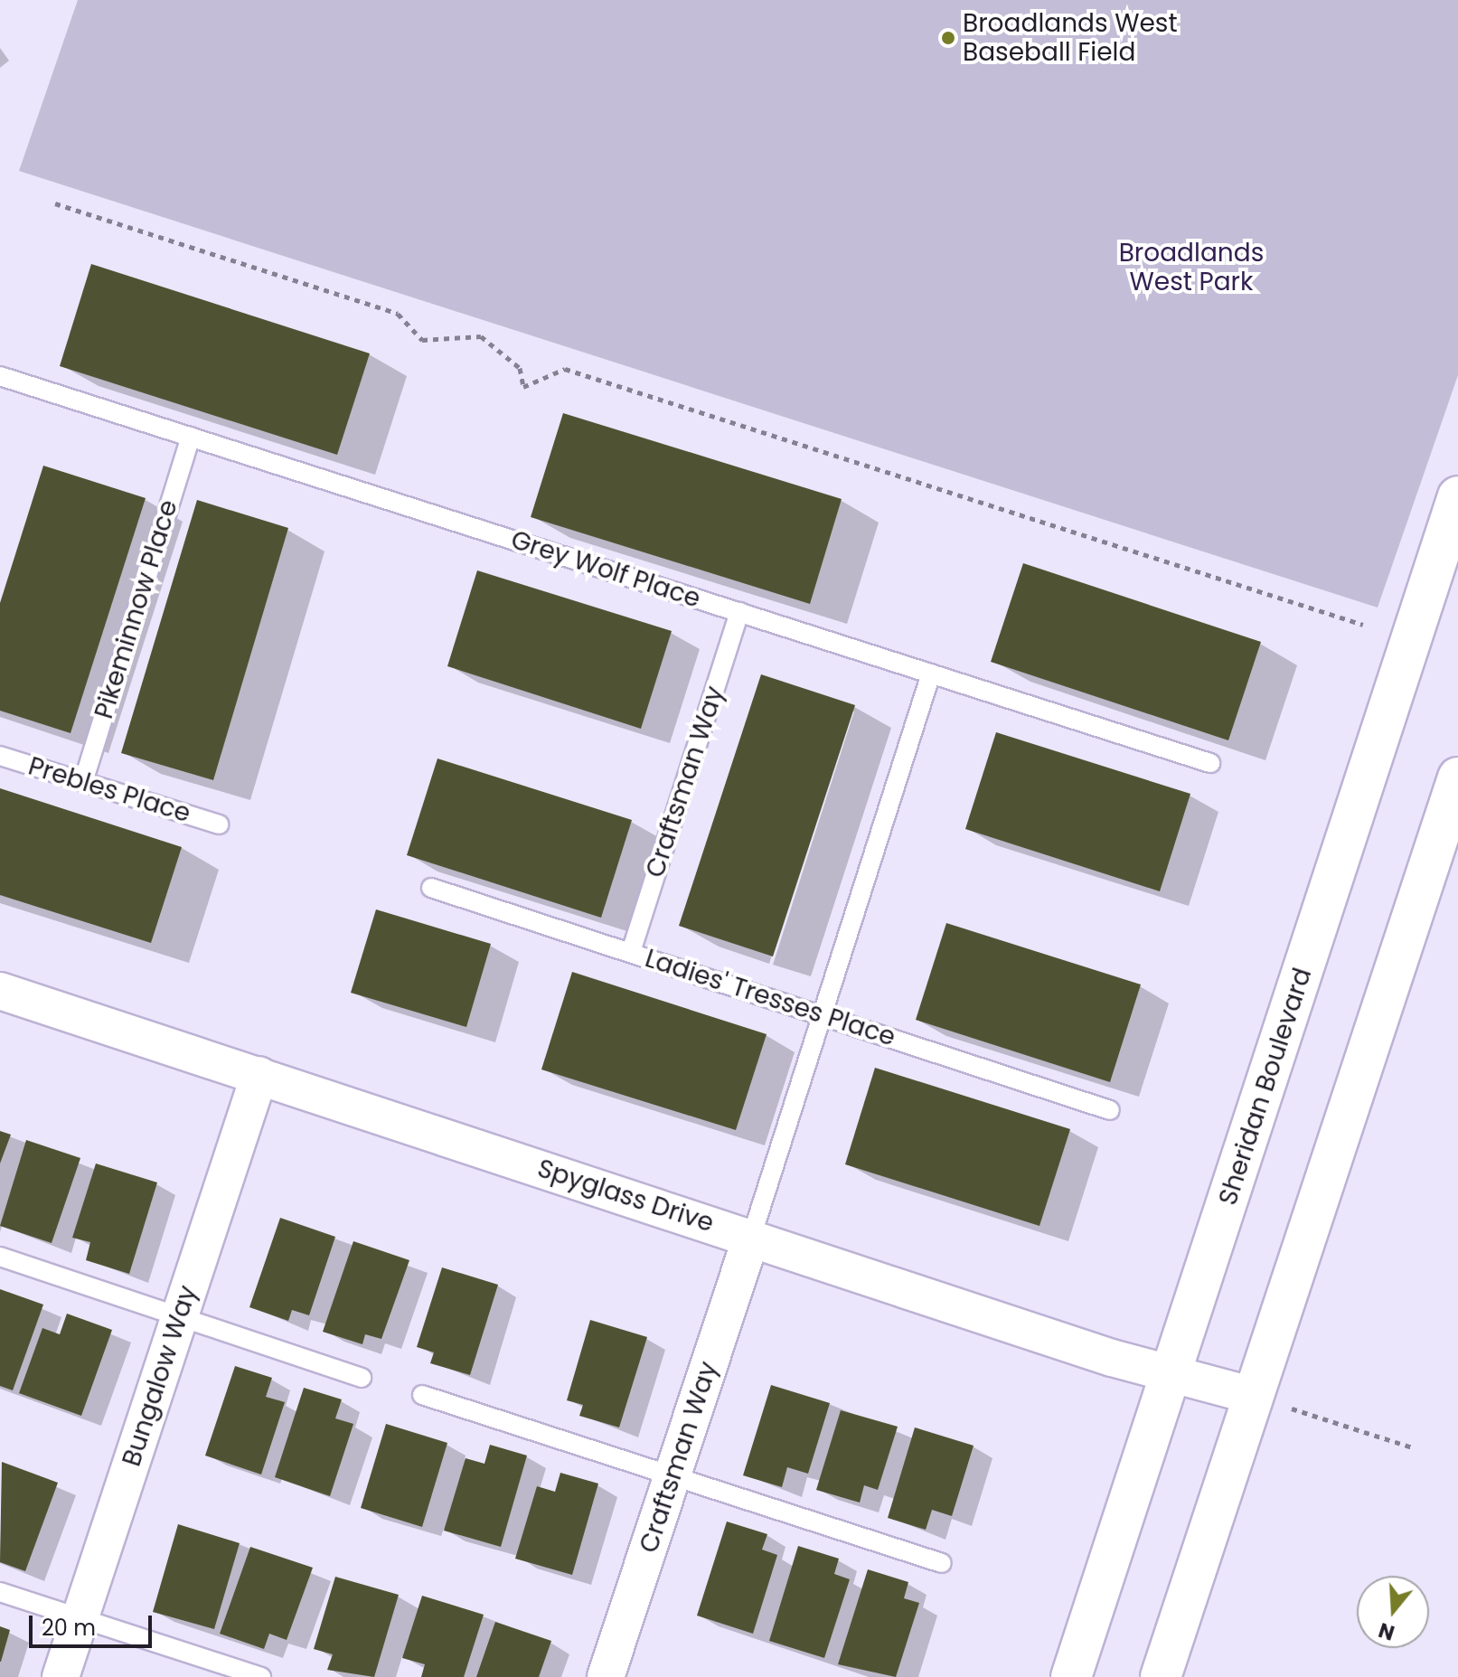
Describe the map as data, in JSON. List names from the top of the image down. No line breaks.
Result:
{"streets":{"main road":["Sheridan Boulevard"],"street":["Craftsman Way","Spyglass Drive","Bungalow Way"],"lane":["Grey Wolf Place","Pikeminnow Place","Prebles Place","Ladies' Tresses Place"]},"crossings":[["Grey Wolf Place","Pikeminnow Place"],["Grey Wolf Place","Craftsman Way"],["Pikeminnow Place","Prebles Place"],["Craftsman Way","Ladies' Tresses Place"],["Craftsman Way","Spyglass Drive"],["Sheridan Boulevard","Spyglass Drive"],["Spyglass Drive","Bungalow Way"]],"parks":["Broadlands West Park"],"places":["Broadlands West Baseball Field"],"scale_bar":"20 m","north":"bottom"}
